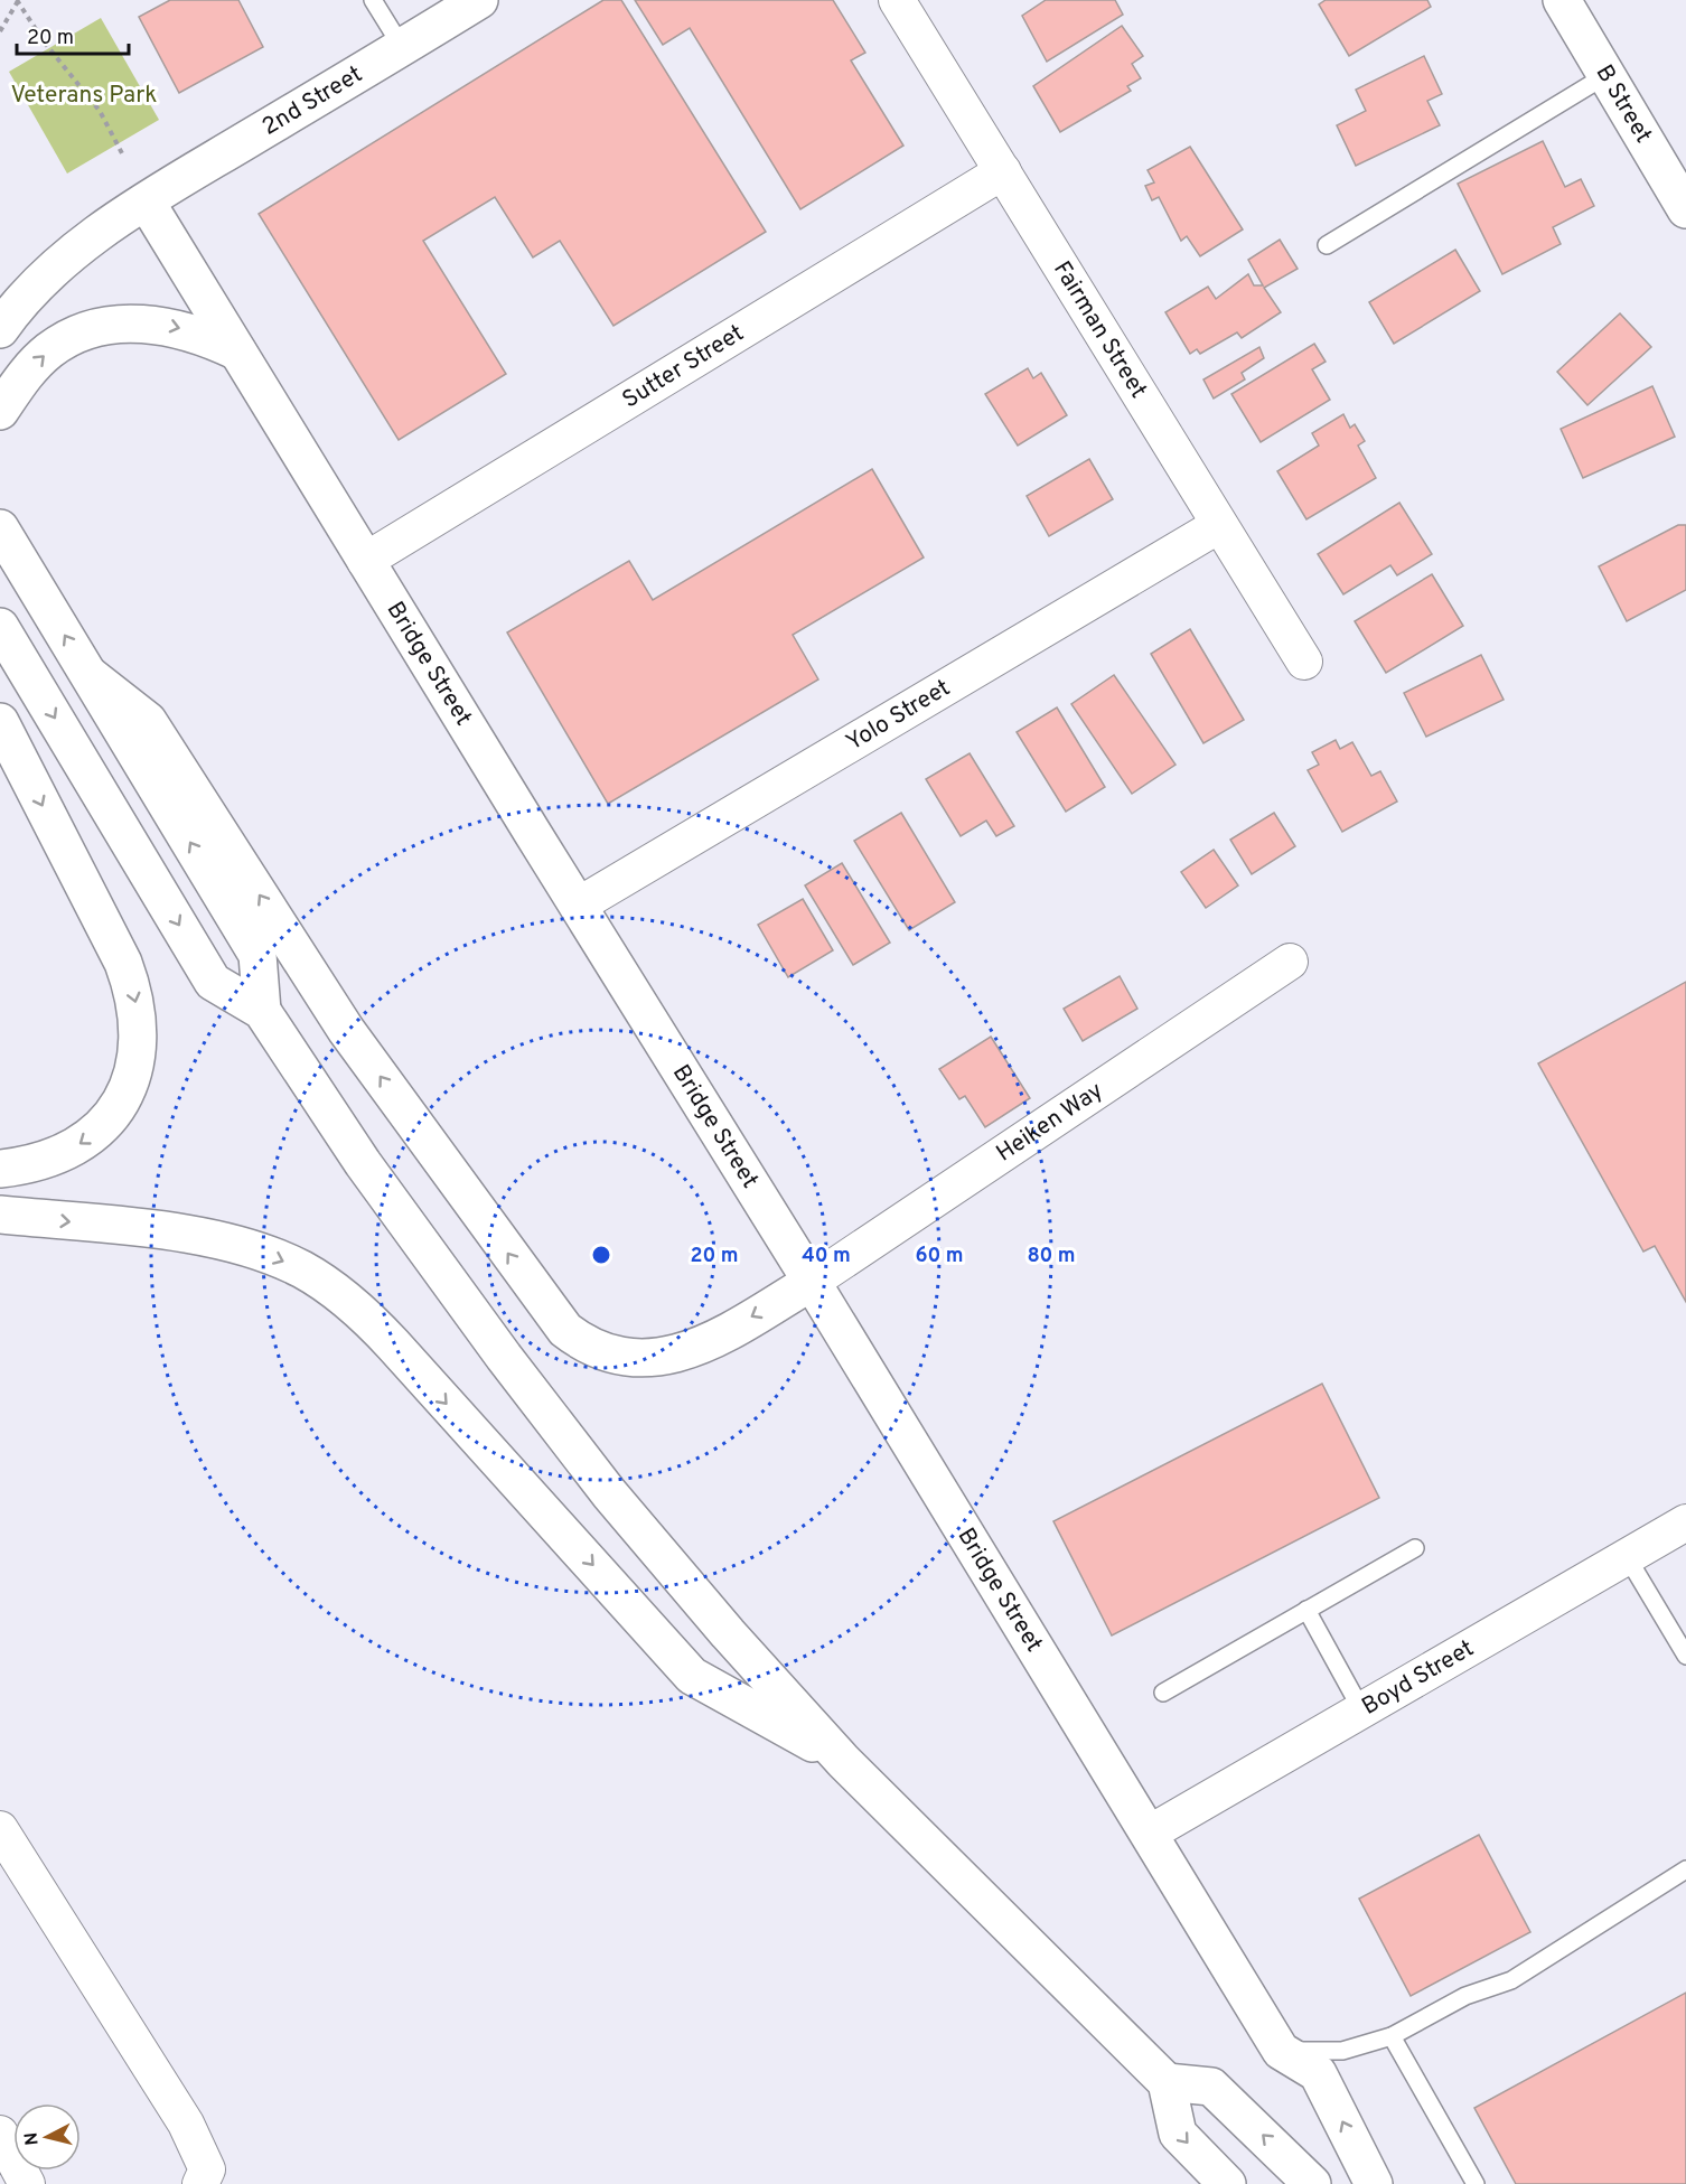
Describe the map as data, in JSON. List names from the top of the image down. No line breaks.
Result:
{"streets":{"main road":["2nd Street","B Street","Bridge Street"],"street":["Fairman Street","Sutter Street","Yolo Street","Heiken Way","Boyd Street"]},"crossings":[["2nd Street","Bridge Street"],["Fairman Street","Sutter Street"],["Fairman Street","Yolo Street"],["Sutter Street","Bridge Street"],["Bridge Street","Yolo Street"],["Bridge Street","Heiken Way"],["Bridge Street","Boyd Street"]],"parks":["Veterans Park"],"scale_bar":"20 m","north":"left","rings":["20 m","40 m","60 m","80 m"]}
